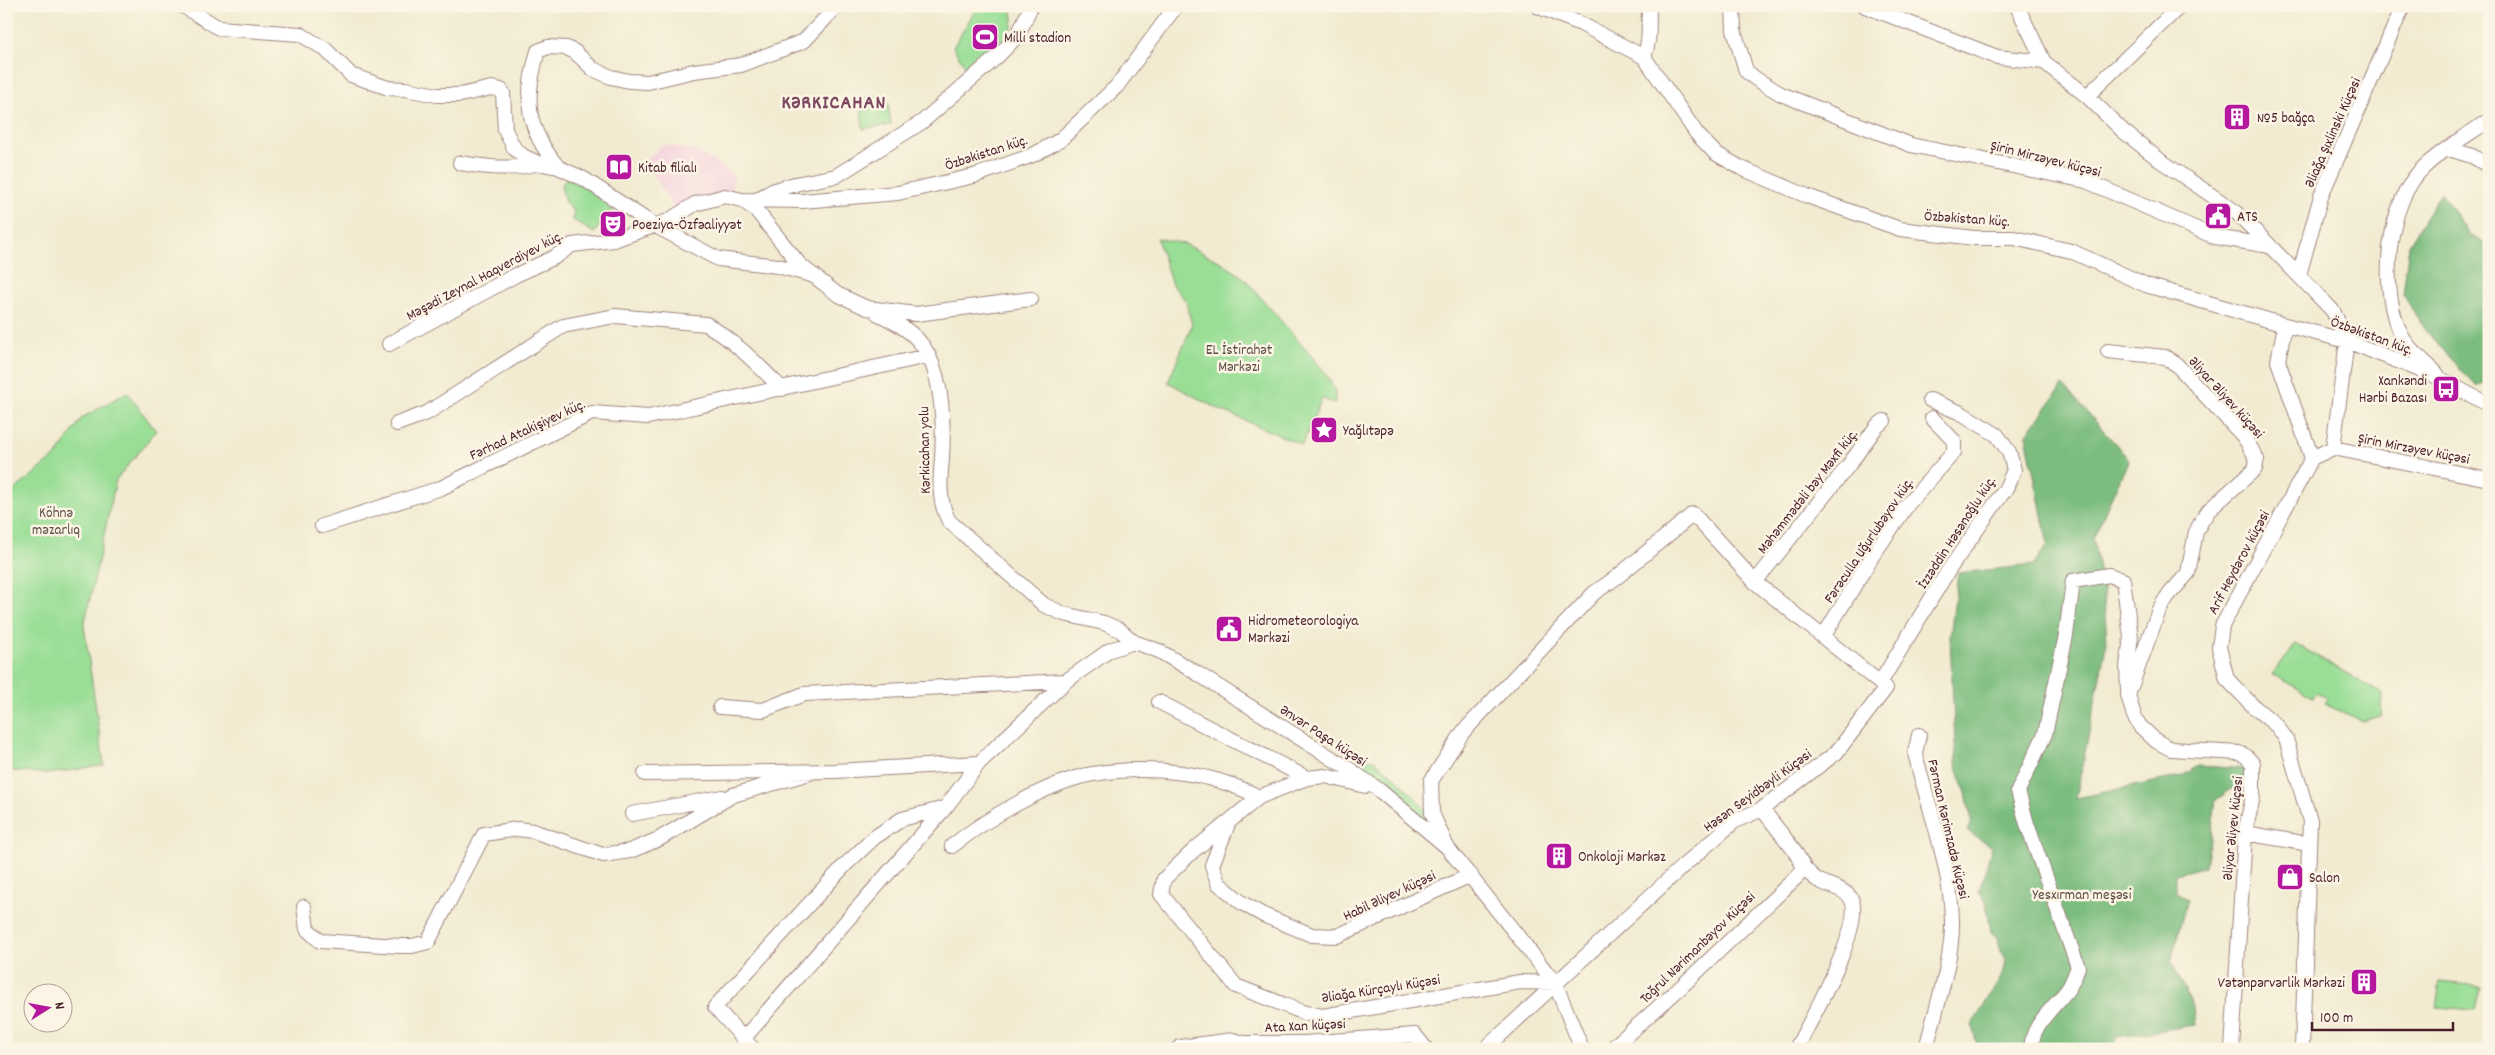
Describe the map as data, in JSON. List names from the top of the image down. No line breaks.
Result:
{"streets":{"street":["Əliağa Şıxlinski Küçəsi","Özbəkistan küç.","Şirin Mirzəyev küçəsi","Məşədi Zeynal Haqverdiyev küç.","Əliyar Əliyev küçəsi","Fərhad Atakişiyev küç.","Kərkicahan yolu","Məhəmmədəli bəy Məxfi küç.","İzzəddin Həsənoğlu küç.","Fərəculla Uğurlubəyov küç.","Arif Heydərov küçəsi","Ənvər Paşa küçəsi","Həsən Seyidbəyli Küçəsi","Fərman Kərimzadə Küçəsi","Habil Əliyev küçəsi","Toğrul Nərimanbəyov Küçəsi","Əliağa Kürçaylı Küçəsi","Ata Xan küçəsi"]},"crossings":[["Özbəkistan küç.","Məşədi Zeynal Haqverdiyev küç."],["Özbəkistan küç.","Kərkicahan yolu"],["Fərhad Atakişiyev küç.","Kərkicahan yolu"],["Kərkicahan yolu","Ənvər Paşa küçəsi"],["İzzəddin Həsənoğlu küç.","Həsən Seyidbəyli Küçəsi"],["Ənvər Paşa küçəsi","Həsən Seyidbəyli Küçəsi"],["Ənvər Paşa küçəsi","Habil Əliyev küçəsi"],["Ənvər Paşa küçəsi","Əliağa Kürçaylı Küçəsi"],["Həsən Seyidbəyli Küçəsi","Əliağa Kürçaylı Küçəsi"],["Habil Əliyev küçəsi","Əliağa Kürçaylı Küçəsi"]],"districts":["KƏRKICAHAN"],"parks":["EL İstirahət Mərkəzi","Köhnə məzarlıq","Yesxırman meşəsi"],"places":{"sports":["Milli stadion"],"building":["№5 bağça","Onkoloji Mərkəz","Vətənpərvərlik Mərkəzi"],"library":["Kitab filialı"],"public building":["ATS","Hidrometeorologiya Mərkəzi"],"theatre":["Poeziya-Özfəaliyyət"],"bus stop":["Xankəndi Hərbi Bazası"],"place":["Yağlıtəpə"],"shop":["Salon"]},"scale_bar":"100 m","north":"right"}
